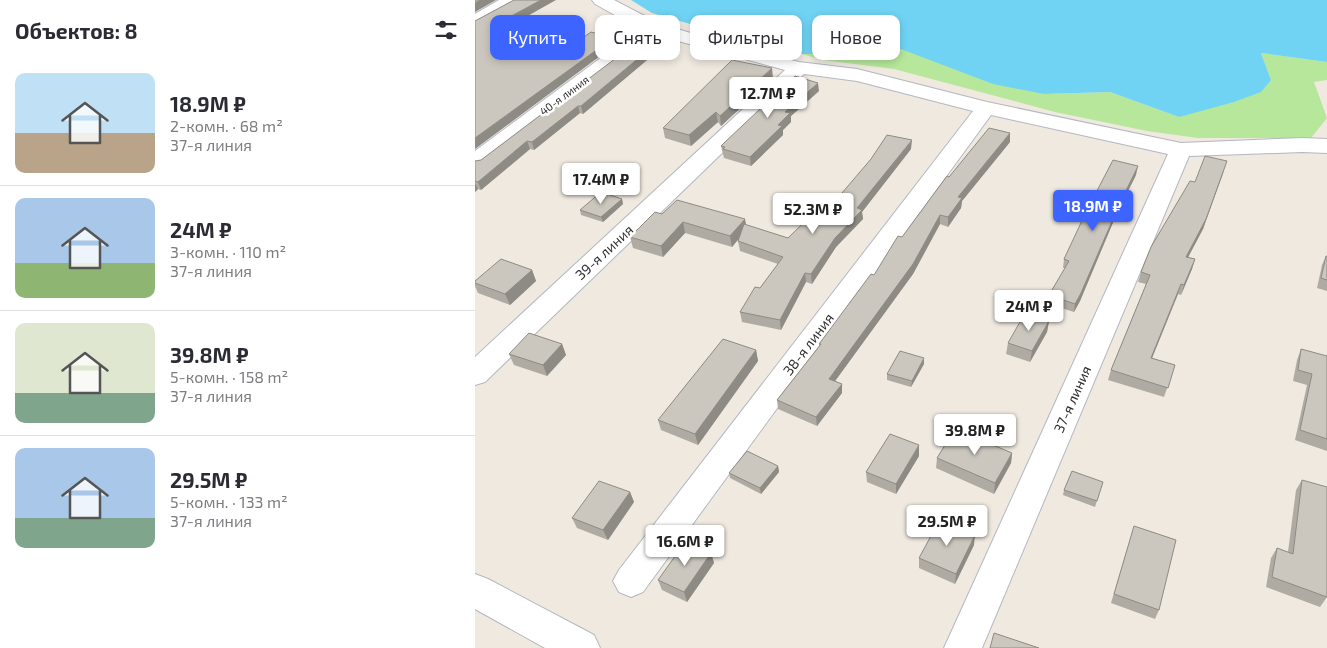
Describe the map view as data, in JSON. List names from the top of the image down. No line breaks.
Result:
{"streets":{"street":["40-я линия","39-я линия","38-я линия","37-я линия"]},"page":{"heading":"Объектов: 8","chip":["Купить","Снять","Фильтры","Новое"],"list":[{"name":"18.9M ₽","note":"2-комн. · 68 m² · 37-я линия"},{"name":"24M ₽","note":"3-комн. · 110 m² · 37-я линия"},{"name":"39.8M ₽","note":"5-комн. · 158 m² · 37-я линия"},{"name":"29.5M ₽","note":"5-комн. · 133 m² · 37-я линия"}],"price":["12.7M ₽","17.4M ₽","18.9M ₽","52.3M ₽","24M ₽","39.8M ₽","29.5M ₽","16.6M ₽"]}}
